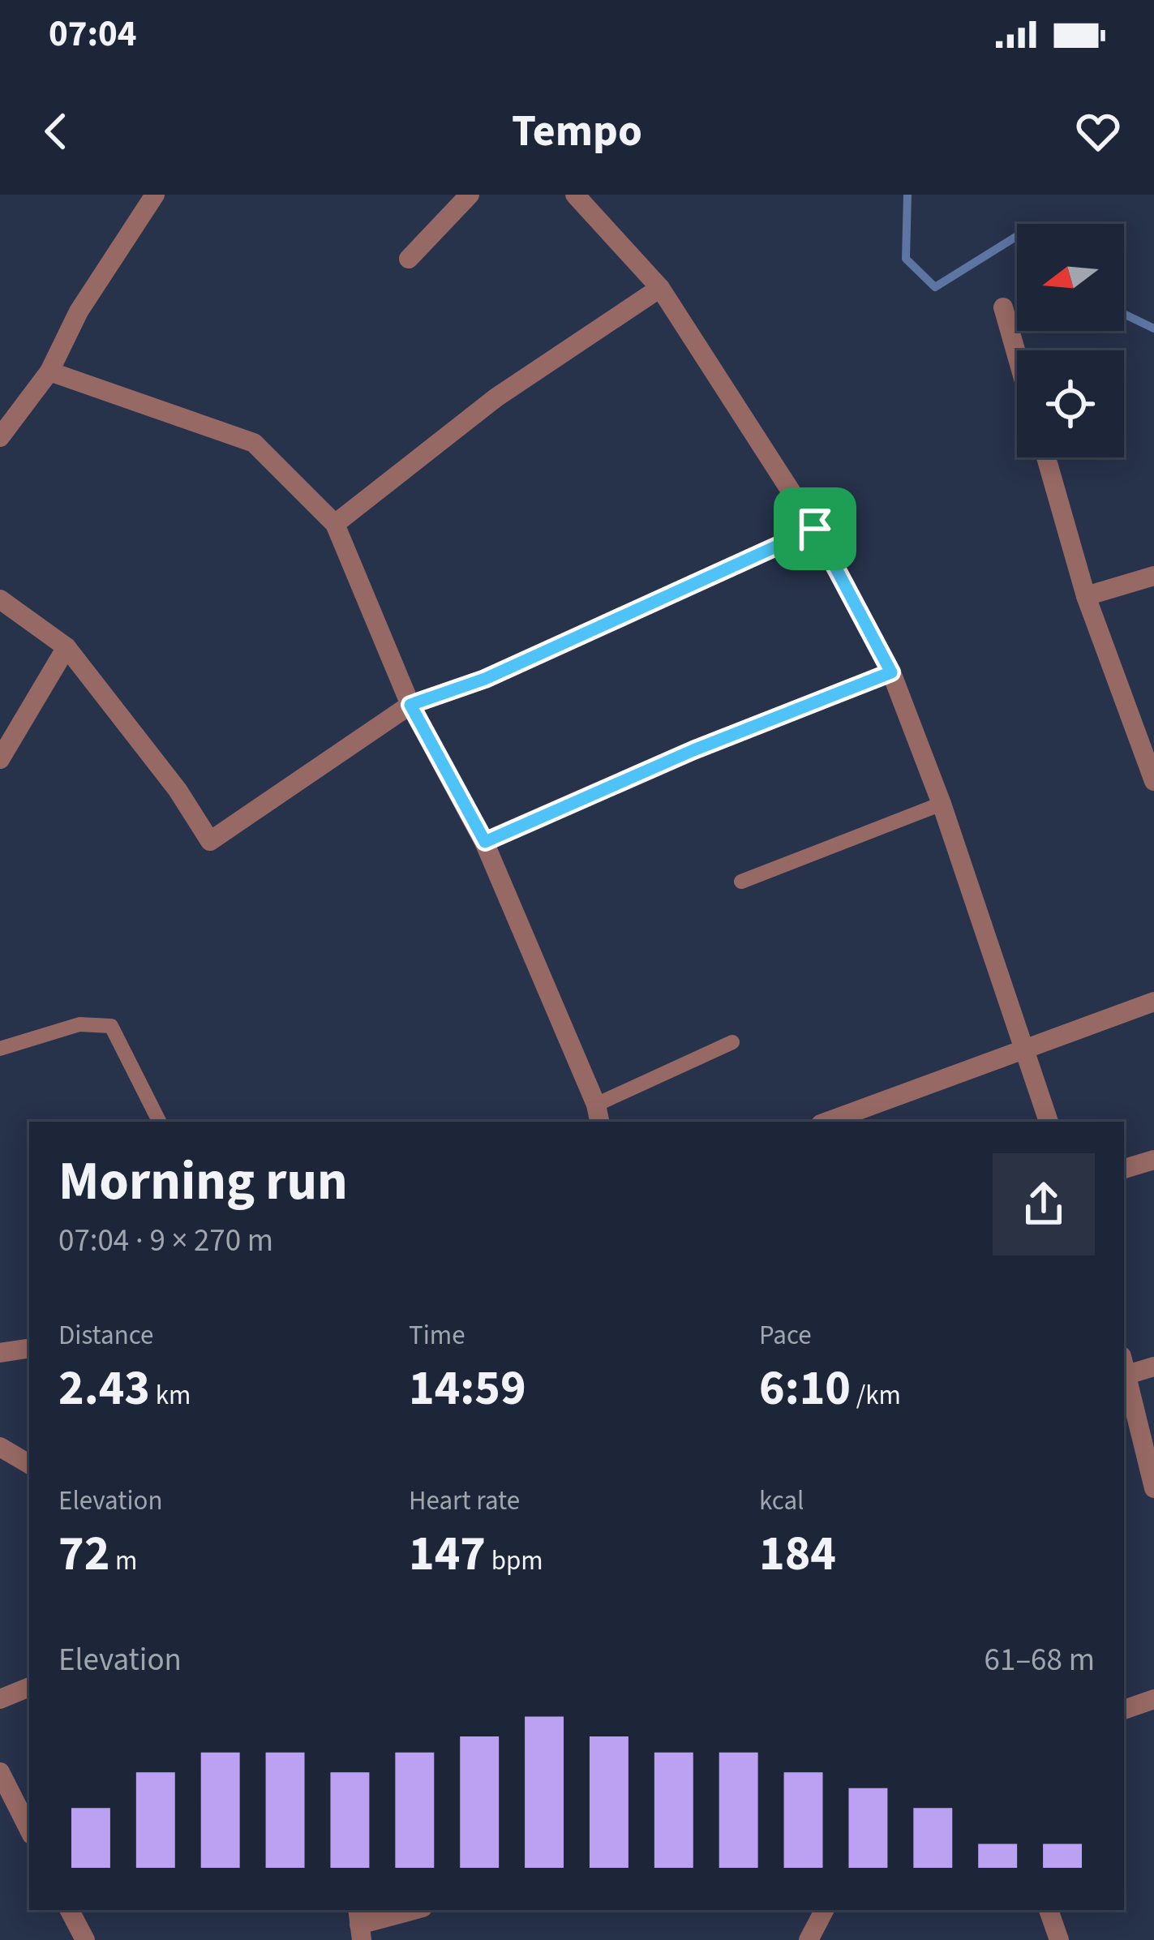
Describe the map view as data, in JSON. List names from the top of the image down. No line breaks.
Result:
{"north":"left","page":{"status":"07:04","header":"Tempo","heading":["Morning run","07:04 · 9 × 270 m"],"stats":[["Distance","2.43 km"],["Time","14:59"],["Pace","6:10 /km"],["Elevation","72 m"],["Heart rate","147 bpm"],["kcal","184"]],"chart":["Elevation","61–68 m"]}}
